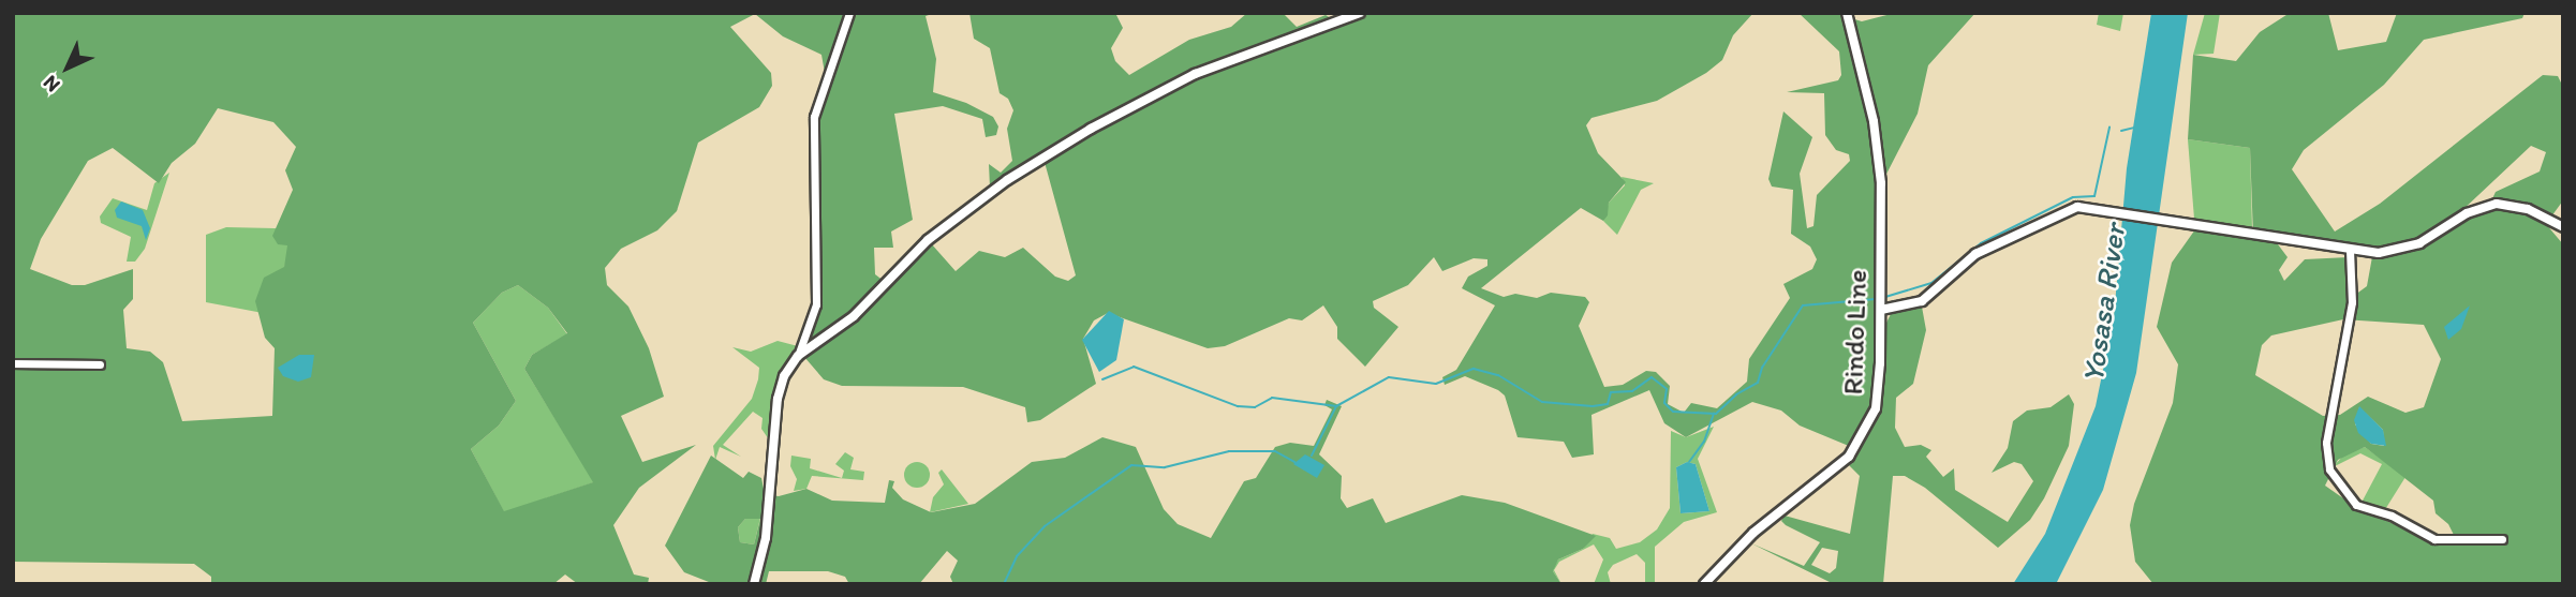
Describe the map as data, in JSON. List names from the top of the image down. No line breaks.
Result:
{"streets":{"street":["Rindo Line"]},"water":["Yosasa River"],"north":"bottom left"}
